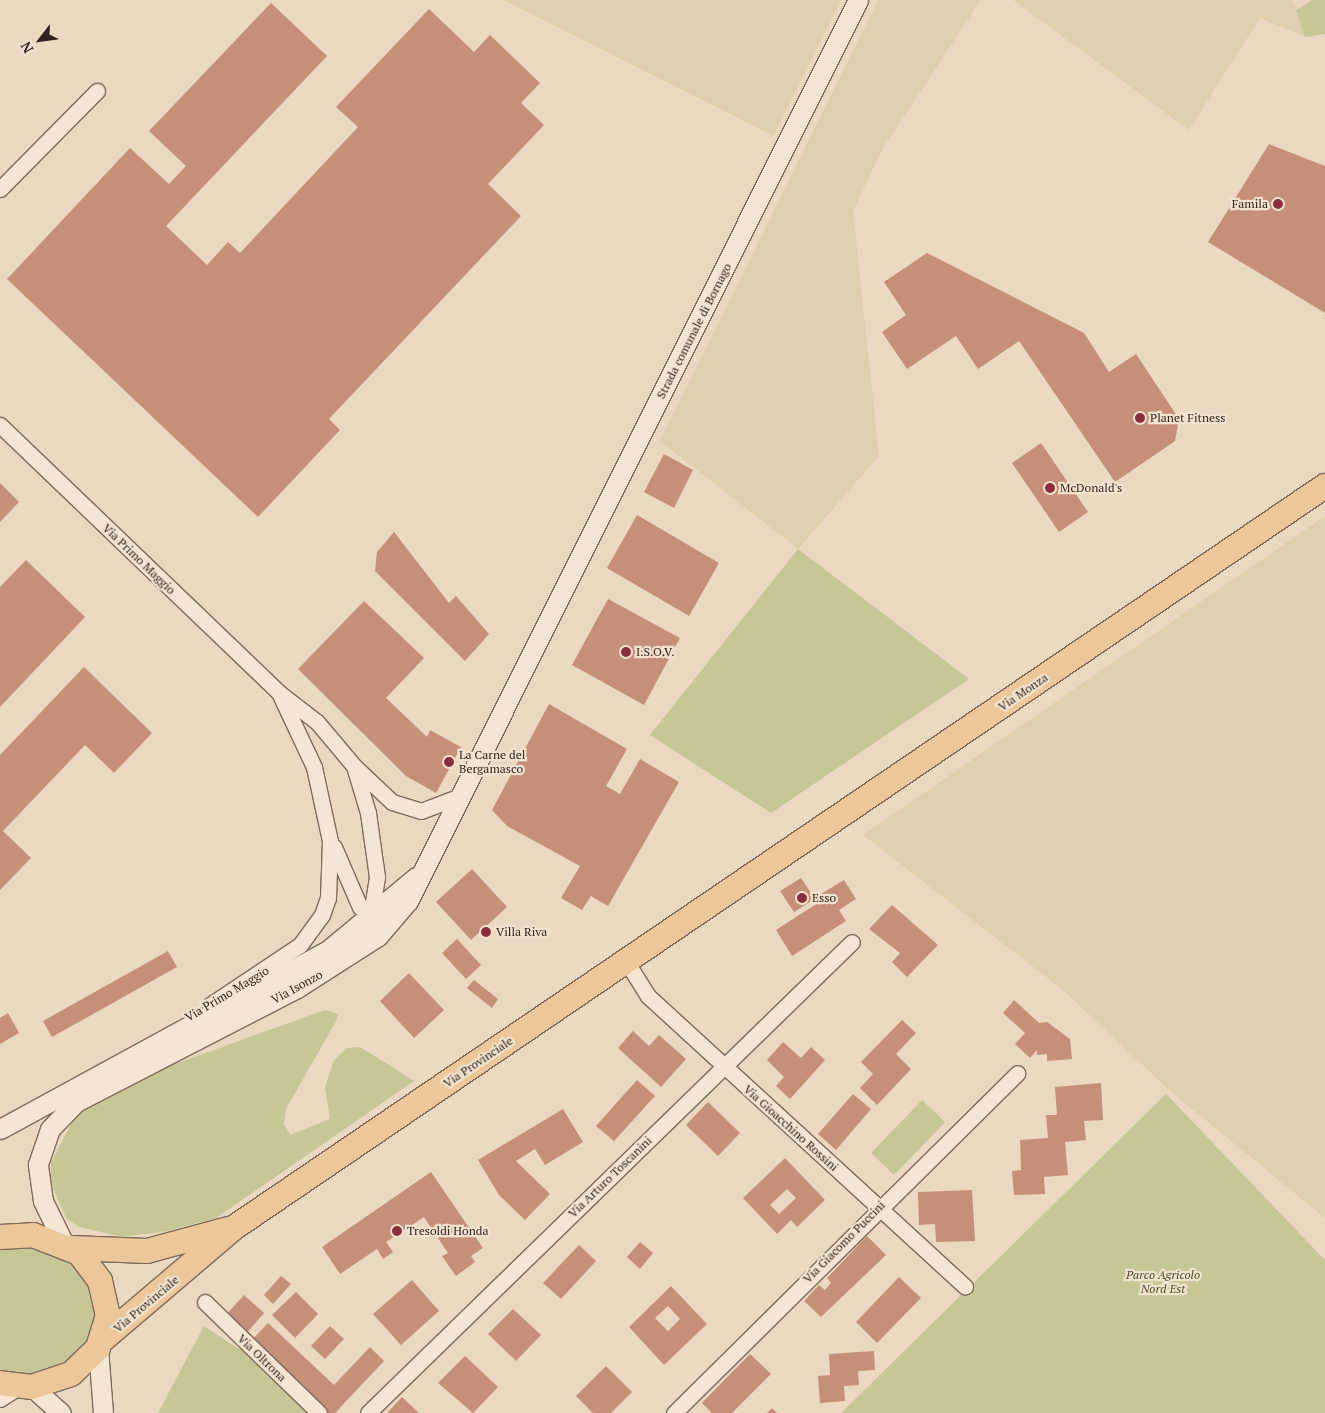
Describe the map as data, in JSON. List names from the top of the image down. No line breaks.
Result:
{"streets":{"main road":["Via Monza","Via Provinciale"],"street":["Strada comunale di Bornago","Via Primo Maggio","Via Isonzo","Via Gioacchino Rossini","Via Arturo Toscanini","Via Giacomo Puccini","Via Oltrona"]},"crossings":[["Strada comunale di Bornago","Via Isonzo"],["Via Primo Maggio","Via Isonzo"],["Via Monza","Via Provinciale"],["Via Isonzo","Via Provinciale"],["Via Provinciale","Via Gioacchino Rossini"],["Via Gioacchino Rossini","Via Arturo Toscanini"],["Via Gioacchino Rossini","Via Giacomo Puccini"]],"parks":["Parco Agricolo Nord Est"],"places":["Famila","Planet Fitness","McDonald's","I.S.O.V.","La Carne del Bergamasco","Esso","Villa Riva","Tresoldi Honda"],"north":"bottom left"}
